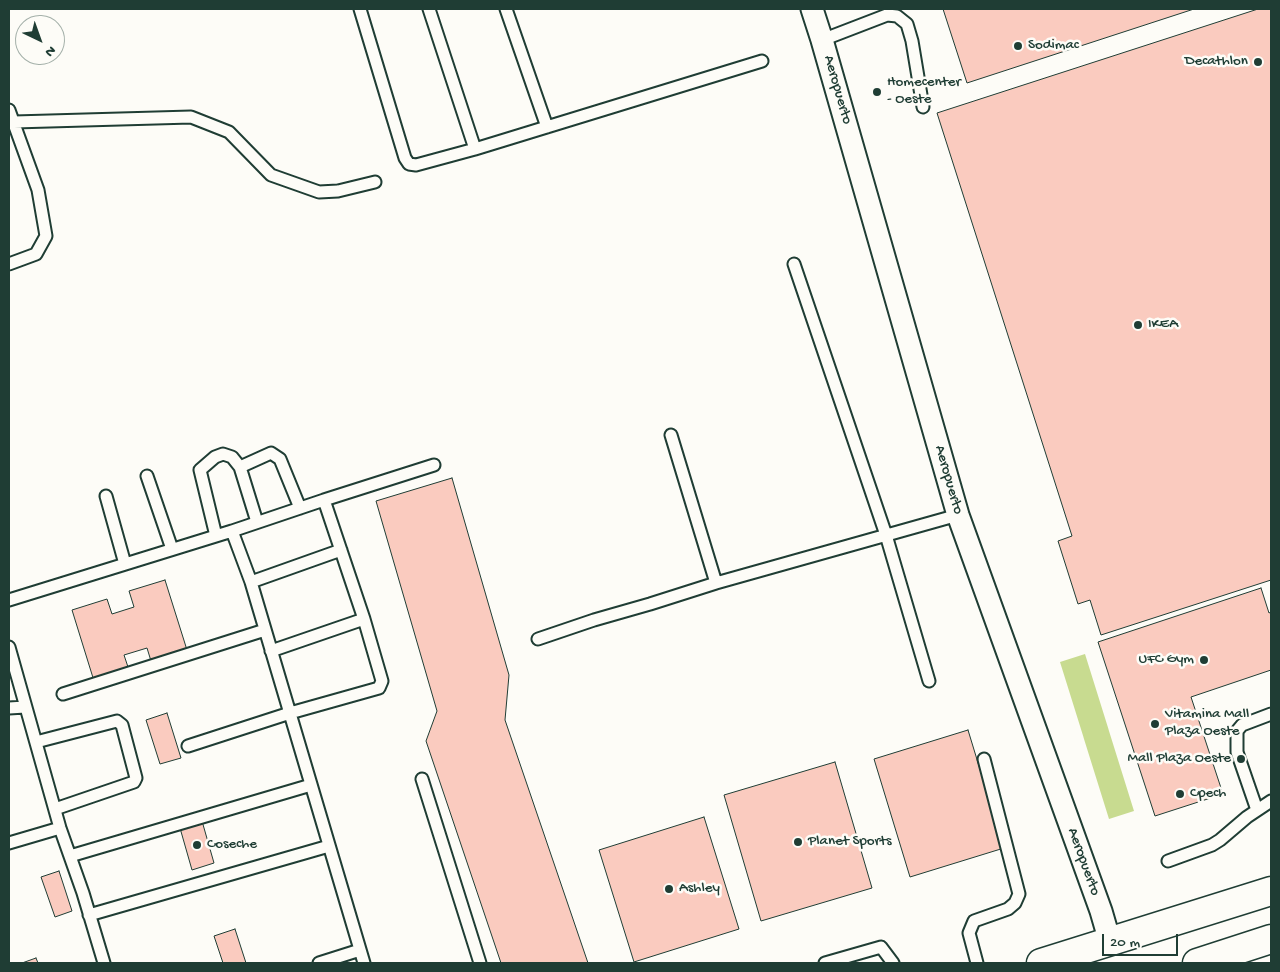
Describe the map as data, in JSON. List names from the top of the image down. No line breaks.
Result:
{"streets":{"street":["Aeropuerto"]},"places":["Sodimac","Decathlon","Homecenter - Oeste","IKEA","UFC Gym","Vitamina Mall Plaza Oeste","Mall Plaza Oeste","Cpech","Planet Sports","Coseche","Ashley"],"scale_bar":"20 m","north":"bottom right"}
